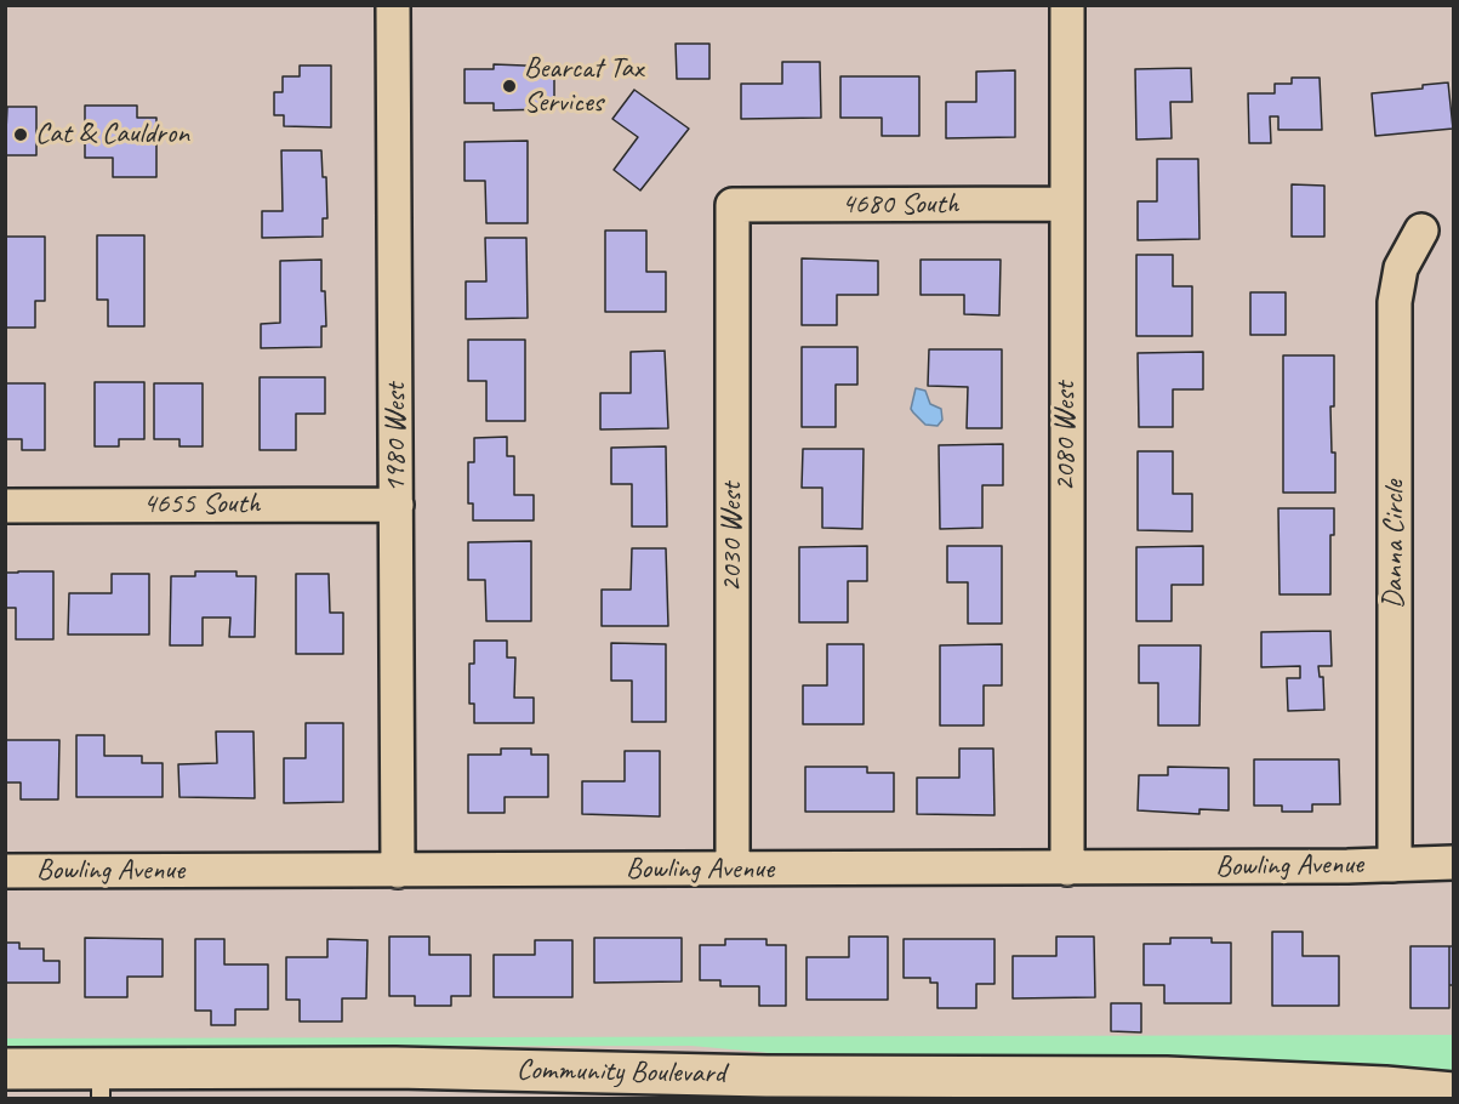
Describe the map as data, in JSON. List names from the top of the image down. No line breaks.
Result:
{"streets":{"street":["4680 South","2080 West","1980 West","4655 South","2030 West","Danna Circle","Bowling Avenue","Community Boulevard"]},"crossings":[["4680 South","2080 West"],["4680 South","2030 West"],["2080 West","Bowling Avenue"],["1980 West","4655 South"],["1980 West","Bowling Avenue"],["2030 West","Bowling Avenue"],["Danna Circle","Bowling Avenue"]],"places":["Bearcat Tax Services","Cat & Cauldron"]}
